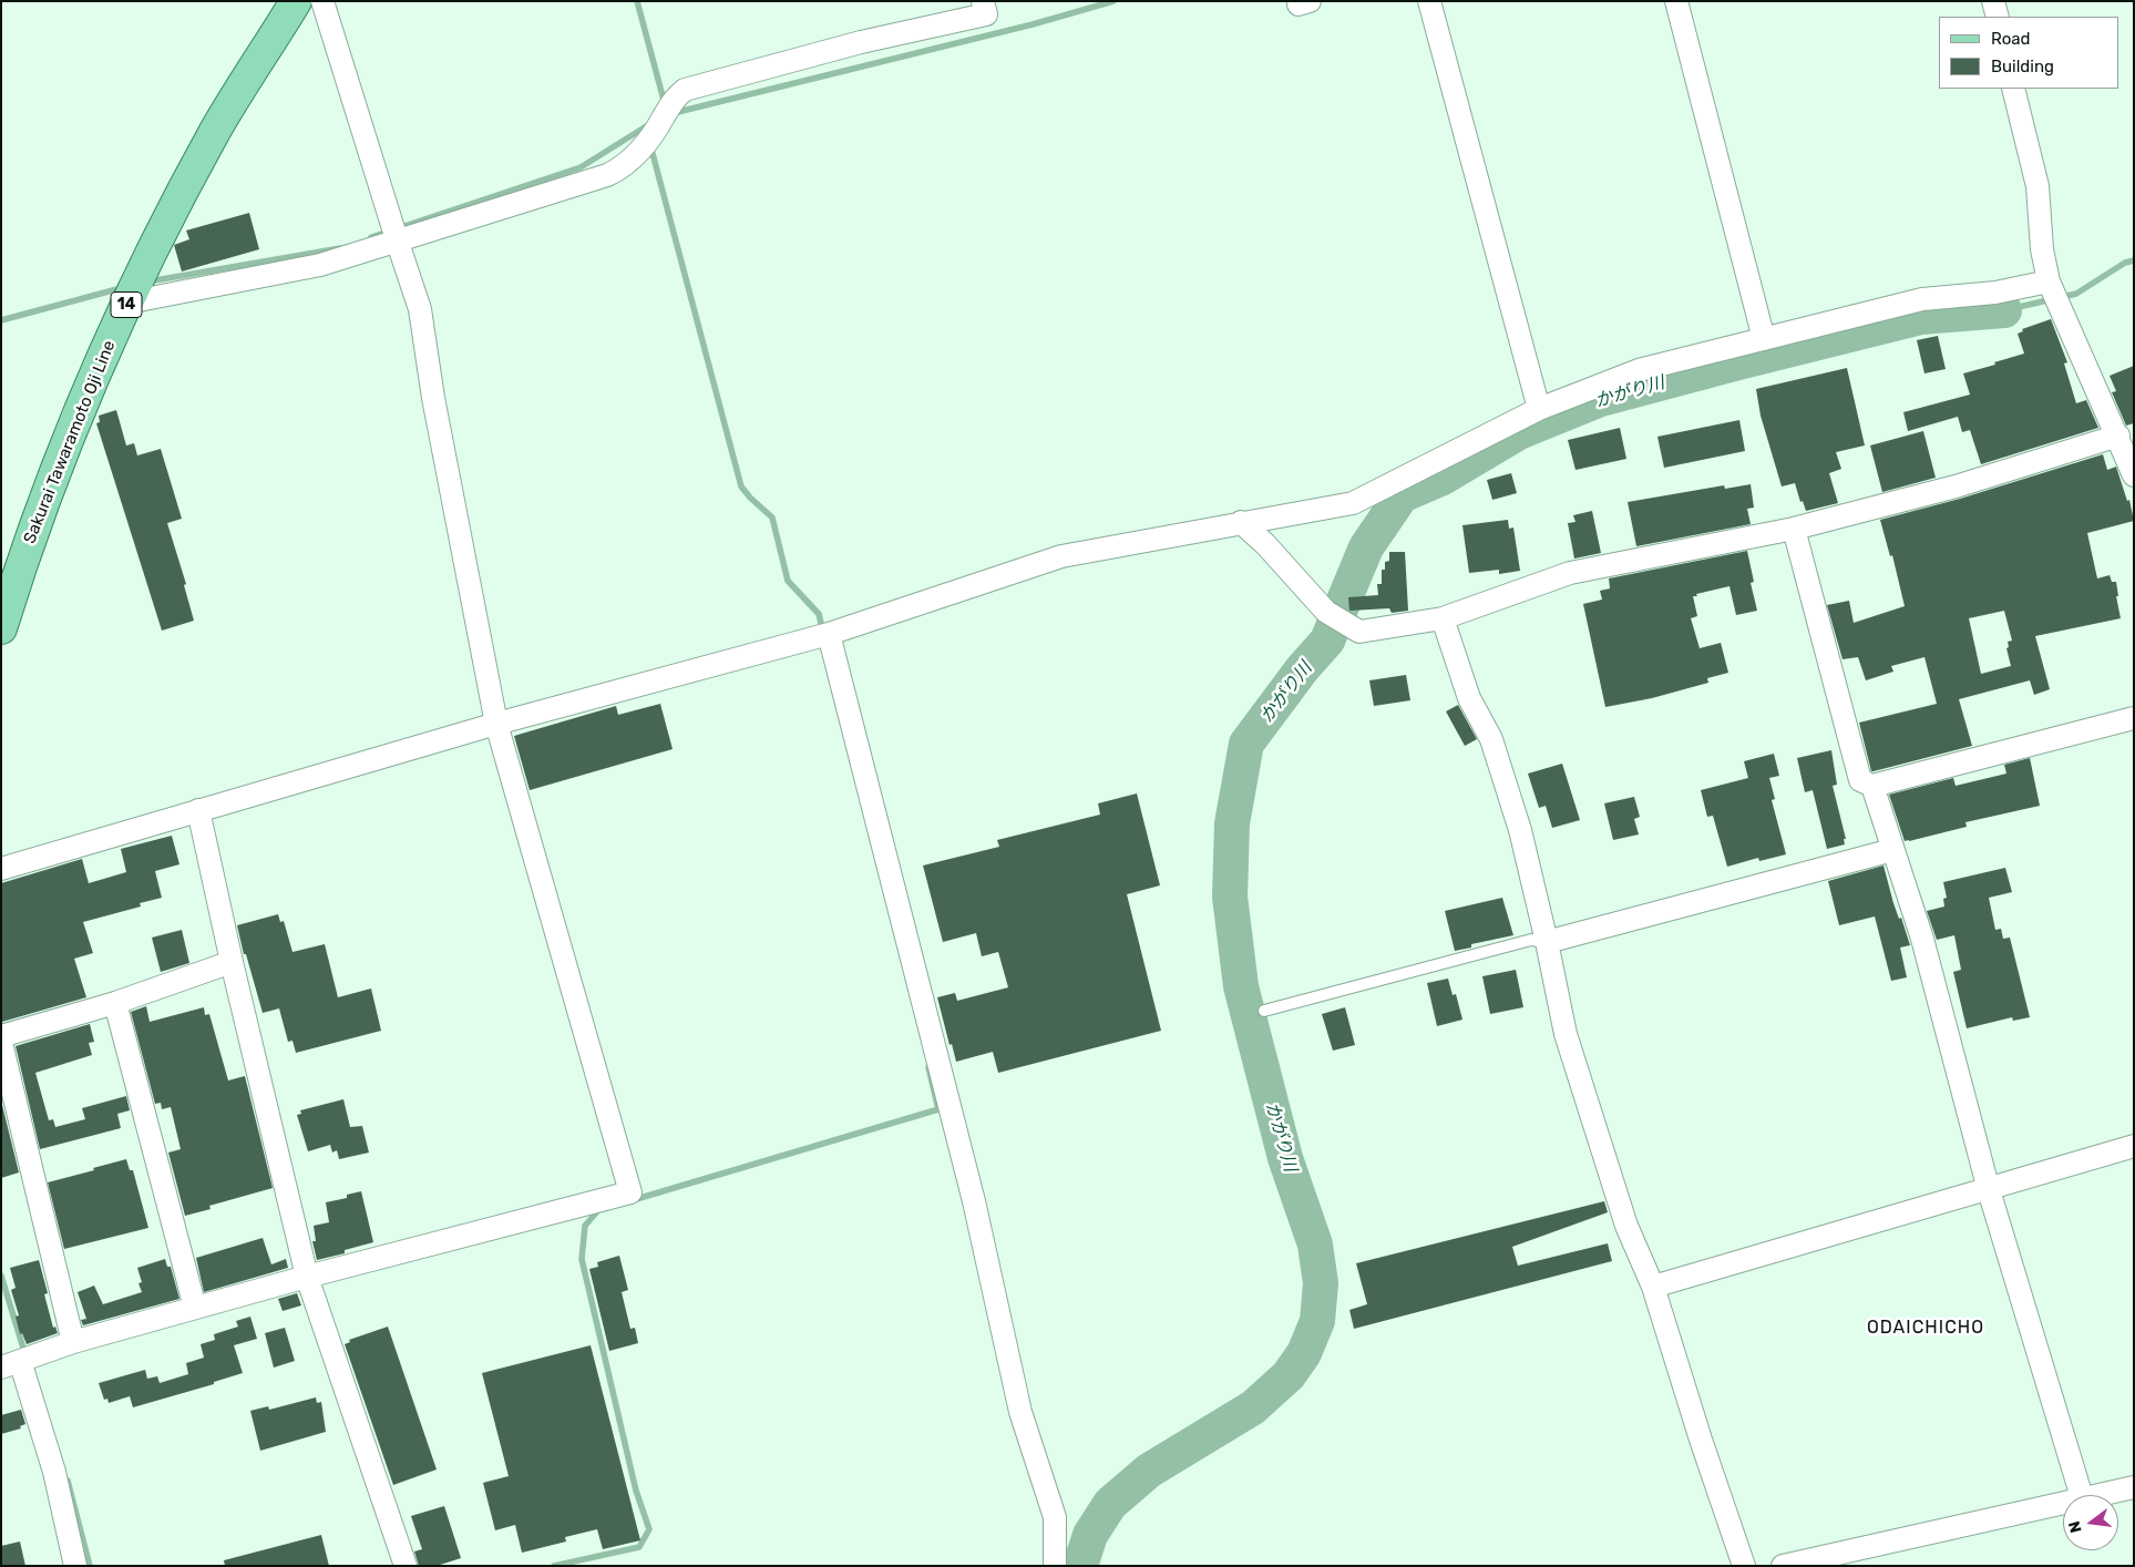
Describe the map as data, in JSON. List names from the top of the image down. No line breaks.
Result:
{"streets":{"main road":["14","Sakurai Tawaramoto Oji Line"]},"districts":["ODAICHICHO"],"water":["かがり川"],"legend":["Road","Building"],"north":"left"}
